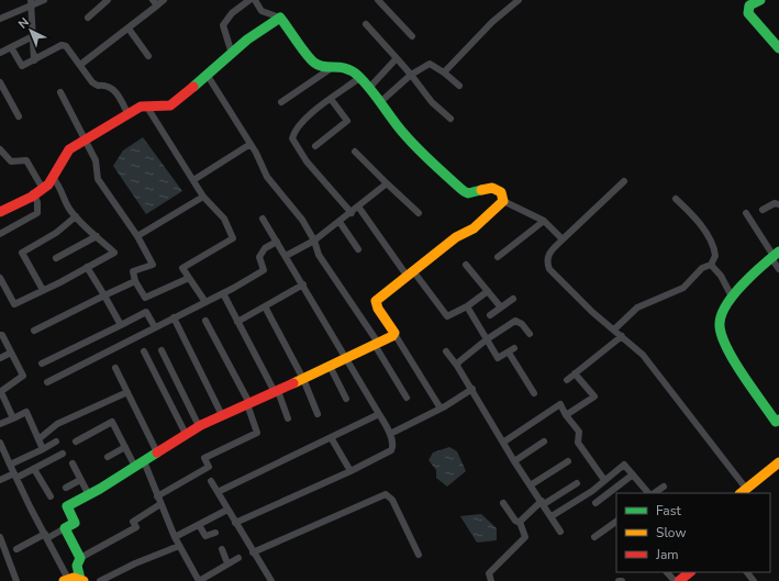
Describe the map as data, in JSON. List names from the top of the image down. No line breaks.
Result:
{"legend":["Fast","Slow","Jam"],"north":"top left"}
